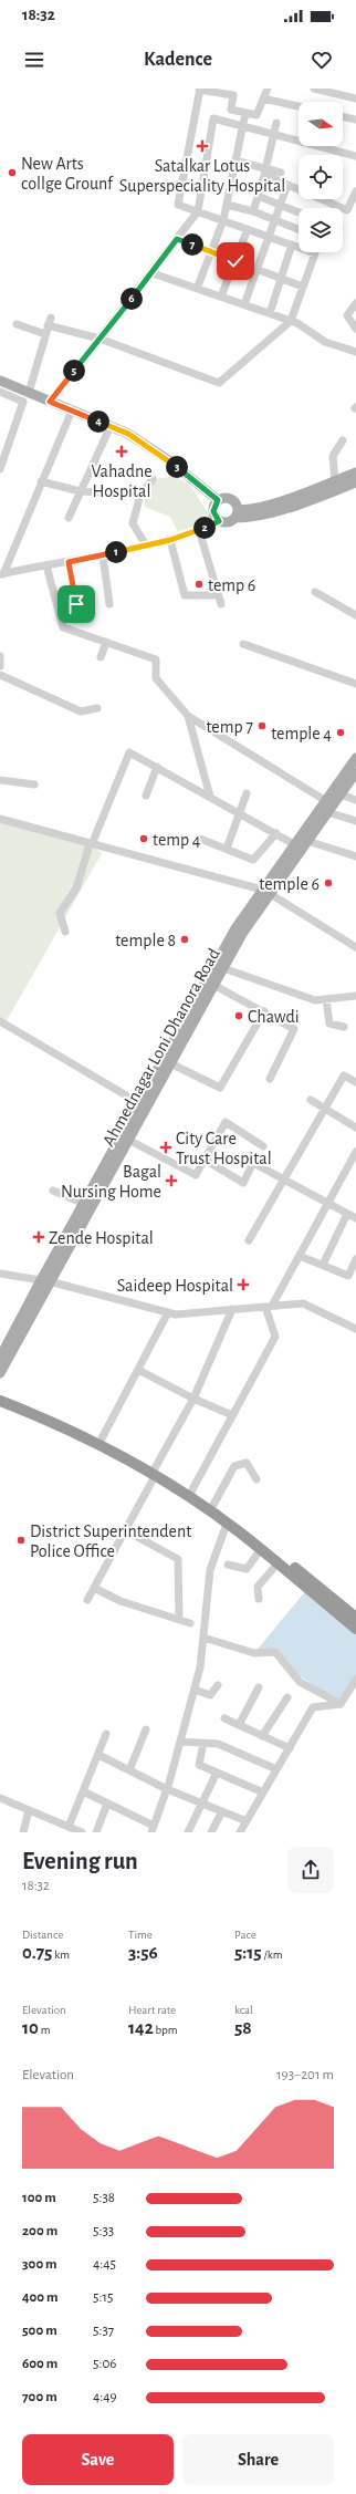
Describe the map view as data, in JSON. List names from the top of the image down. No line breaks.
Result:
{"streets":{"main road":["Ahmednagar Loni Dhanora Road"]},"places":{"health":["Satalkar Lotus Superspeciality Hospital","Vahadne Hospital","City Care Trust Hospital","Bagal Nursing Home","Zende Hospital","Saideep Hospital"],"other":["New Arts collge Grounf","temp 6","temp 7","temple 4","temp 4","temple 6","temple 8","Chawdi","District Superintendent Police Office"]},"north":"right","page":{"status":"18:32","header":"Kadence","pins":["7","6","5","4","3","2","1"],"heading":["Evening run","18:32"],"stats":[["Distance","0.75 km"],["Time","3:56"],["Pace","5:15 /km"],["Elevation","10 m"],["Heart rate","142 bpm"],["kcal","58"]],"chart":["Elevation","193–201 m"],"list":[{"name":"100 m","note":"5:38"},{"name":"200 m","note":"5:33"},{"name":"300 m","note":"4:45"},{"name":"400 m","note":"5:15"},{"name":"500 m","note":"5:37"},{"name":"600 m","note":"5:06"},{"name":"700 m","note":"4:49"}],"buttons":["Save","Share"]}}
